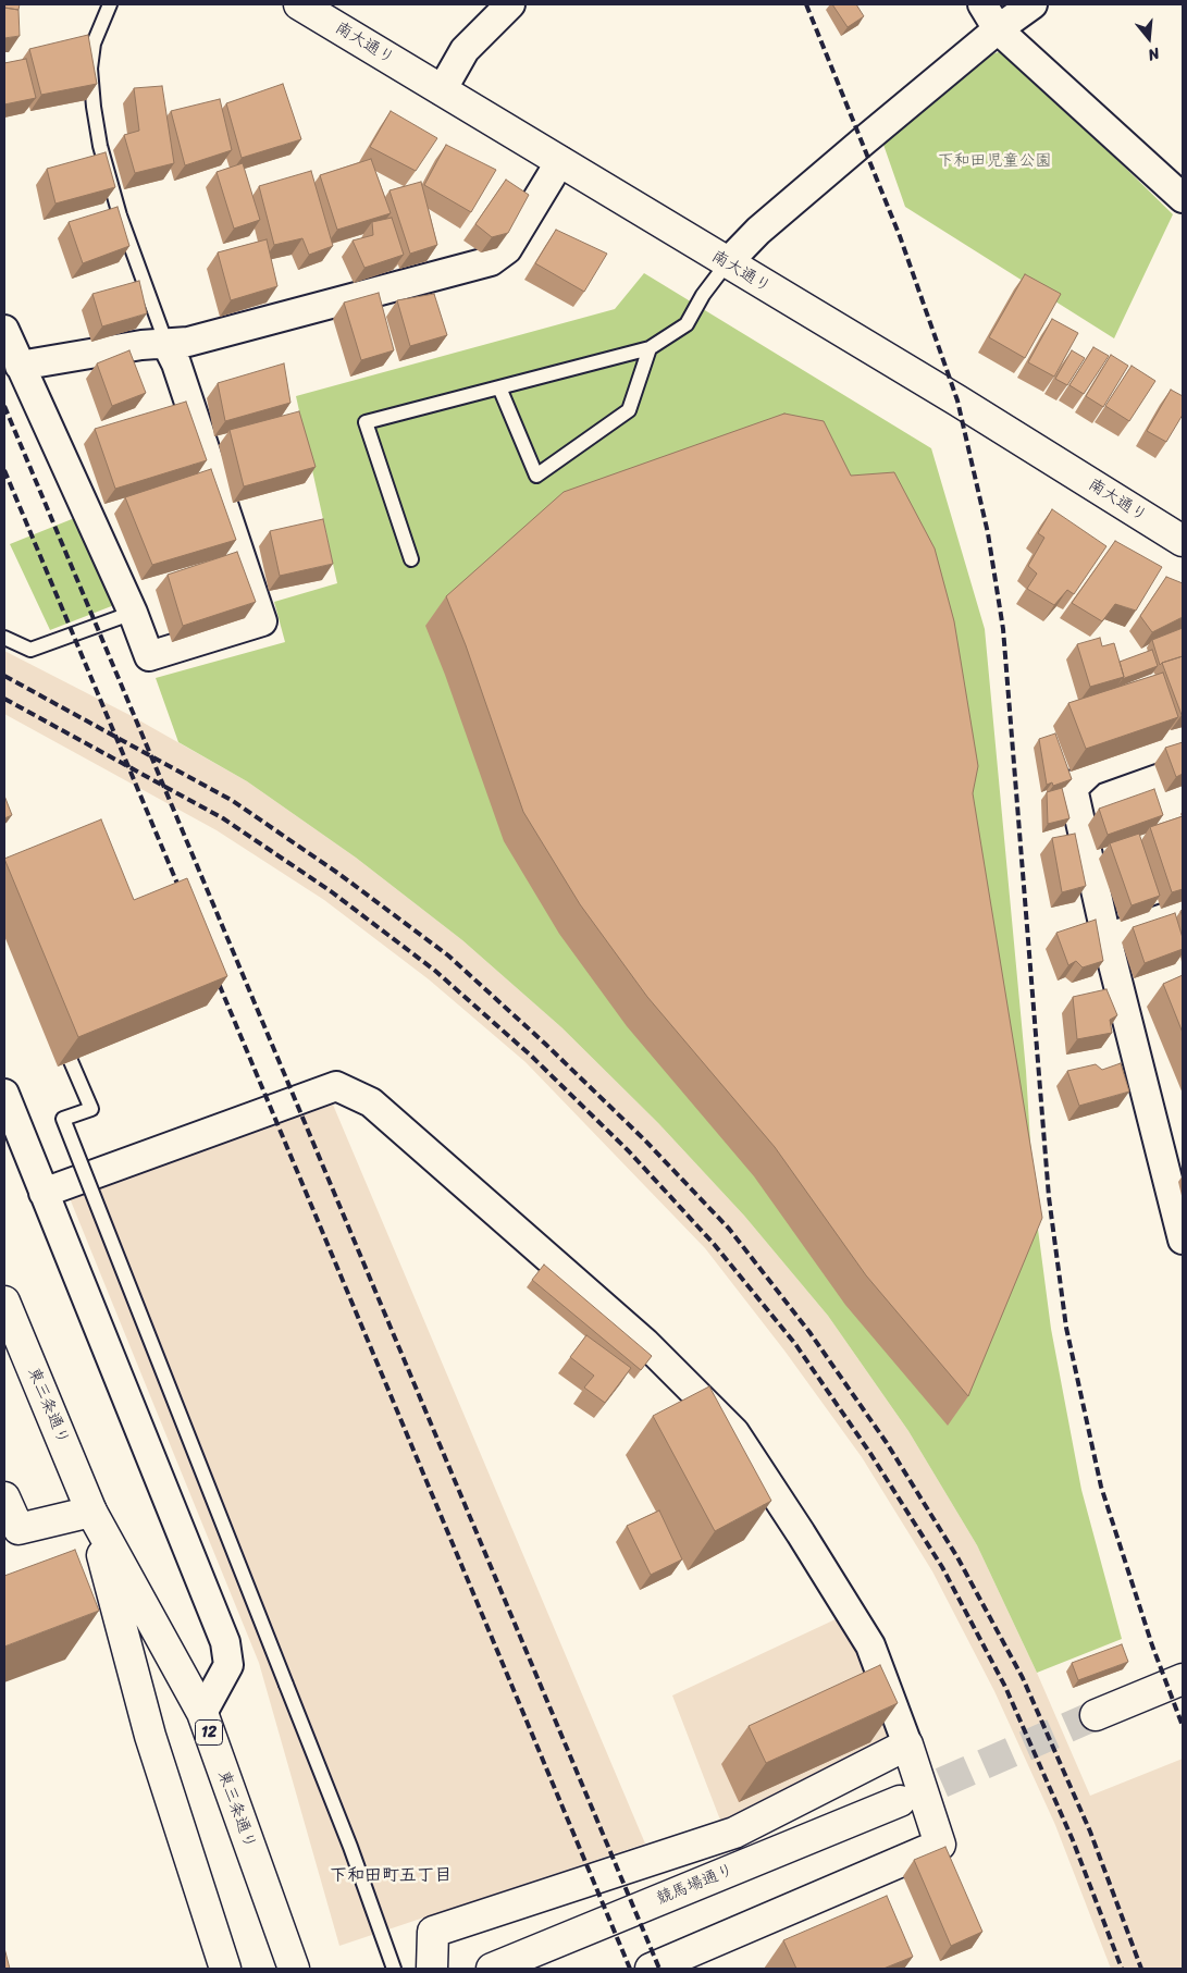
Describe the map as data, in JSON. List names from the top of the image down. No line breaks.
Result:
{"streets":{"main road":["南大通り","東三条通り","12","競馬場通り"]},"districts":["下和田町五丁目"],"parks":["下和田児童公園"],"north":"bottom"}
